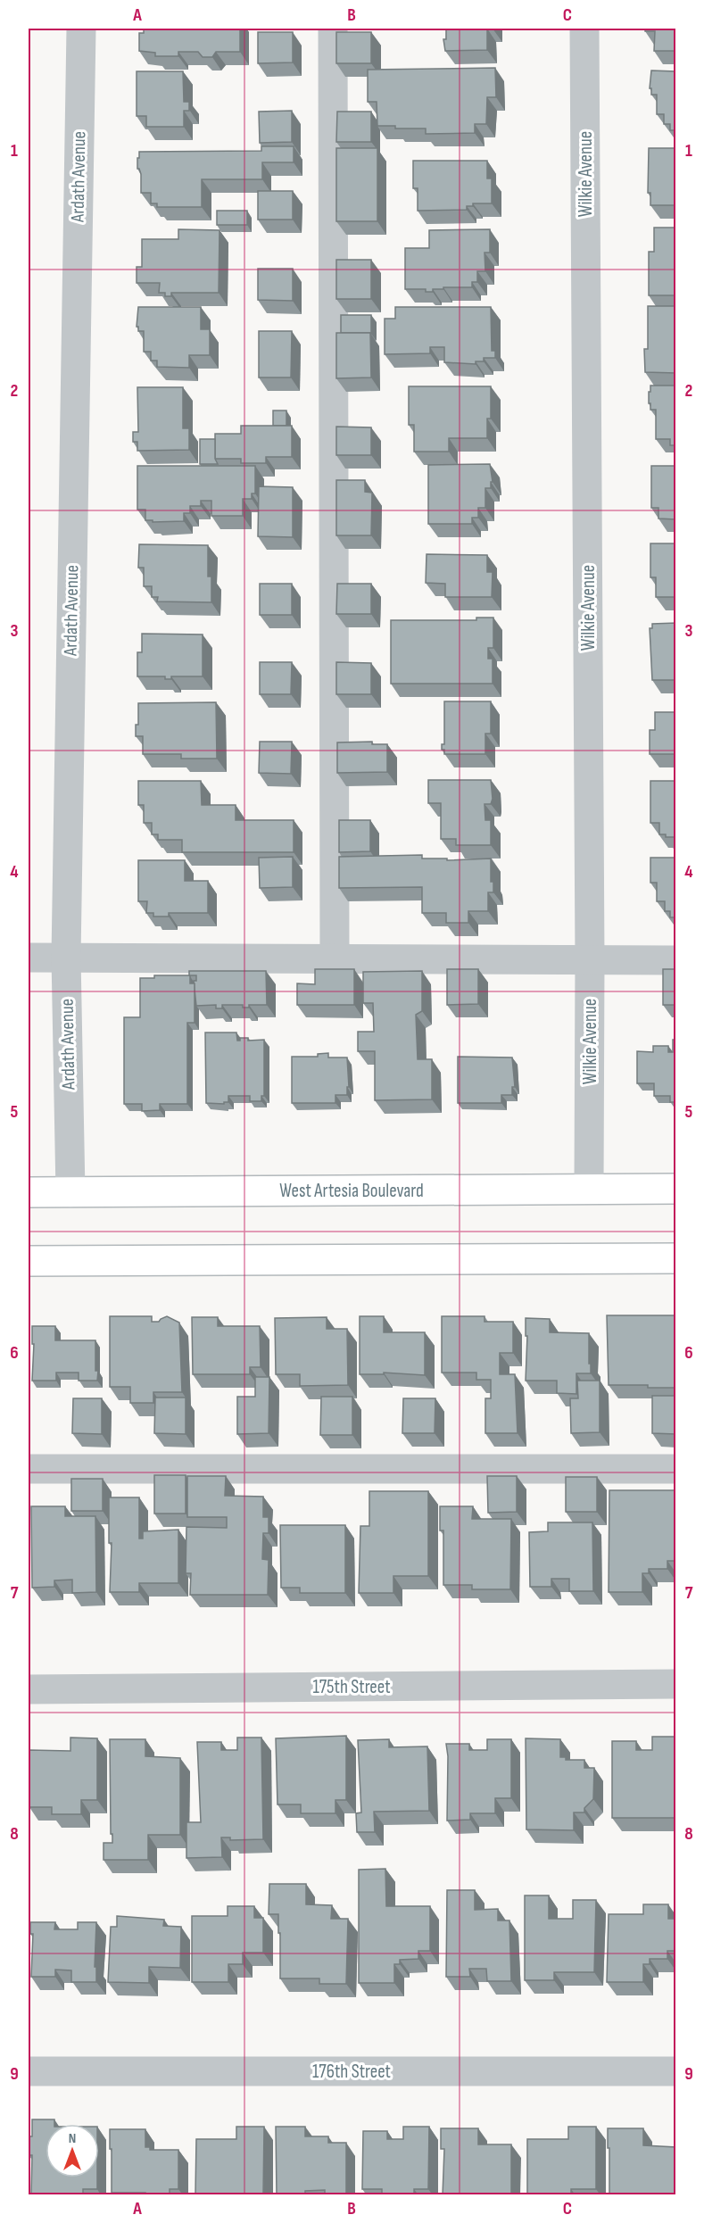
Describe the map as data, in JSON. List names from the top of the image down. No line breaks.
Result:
{"streets":{"main road":["West Artesia Boulevard"],"street":["Wilkie Avenue","Ardath Avenue","175th Street","176th Street"]},"crossings":[["Wilkie Avenue","West Artesia Boulevard"],["Ardath Avenue","West Artesia Boulevard"]],"north":"top","grid":{"columns":["A","B","C"],"rows":["1","2","3","4","5","6","7","8","9"]}}
